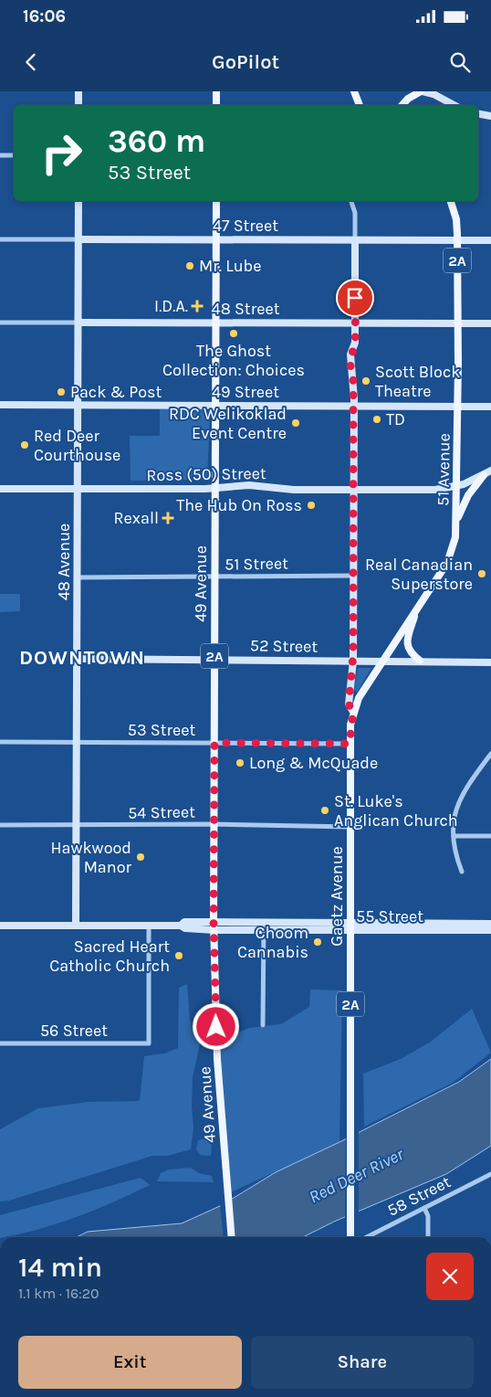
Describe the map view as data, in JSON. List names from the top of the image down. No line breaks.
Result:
{"streets":{"main road":["2A","51 Avenue","49 Avenue","Gaetz Avenue"],"street":["47 Street","48 Street","49 Street","Ross (50) Street","48 Avenue","51 Street","52 Street","53 Street","54 Street","55 Street","56 Street","58 Street"]},"crossings":[["47 Street","51 Avenue"],["47 Street","48 Avenue"],["47 Street","49 Avenue"],["47 Street","Gaetz Avenue"],["48 Street","51 Avenue"],["48 Street","48 Avenue"],["48 Street","49 Avenue"],["48 Street","Gaetz Avenue"],["49 Street","51 Avenue"],["49 Street","48 Avenue"],["49 Street","49 Avenue"],["49 Street","Gaetz Avenue"],["51 Avenue","Ross (50) Street"],["51 Avenue","52 Street"],["51 Avenue","Gaetz Avenue"],["Ross (50) Street","48 Avenue"],["Ross (50) Street","49 Avenue"],["Ross (50) Street","Gaetz Avenue"],["48 Avenue","51 Street"],["48 Avenue","52 Street"],["48 Avenue","53 Street"],["48 Avenue","54 Street"],["48 Avenue","55 Street"],["51 Street","49 Avenue"],["51 Street","Gaetz Avenue"],["49 Avenue","52 Street"],["49 Avenue","53 Street"],["49 Avenue","54 Street"],["49 Avenue","55 Street"],["52 Street","Gaetz Avenue"],["53 Street","Gaetz Avenue"],["54 Street","Gaetz Avenue"],["Gaetz Avenue","55 Street"],["55 Street","56 Street"]],"districts":["DOWNTOWN"],"water":["Red Deer River"],"places":{"other":["Mr. Lube","The Ghost Collection: Choices","Scott Block Theatre","Pack & Post","TD","RDC Welikoklad Event Centre","Red Deer Courthouse","The Hub On Ross","Real Canadian Superstore","Long & McQuade","St. Luke's Anglican Church","Hawkwood Manor","Choom Cannabis","Sacred Heart Catholic Church"],"health":["I.D.A.","Rexall"]},"page":{"status":"16:06","header":"GoPilot","turn":["360 m","53 Street"],"heading":["14 min","1.1 km · 16:20"],"buttons":["Exit","Share"]}}
